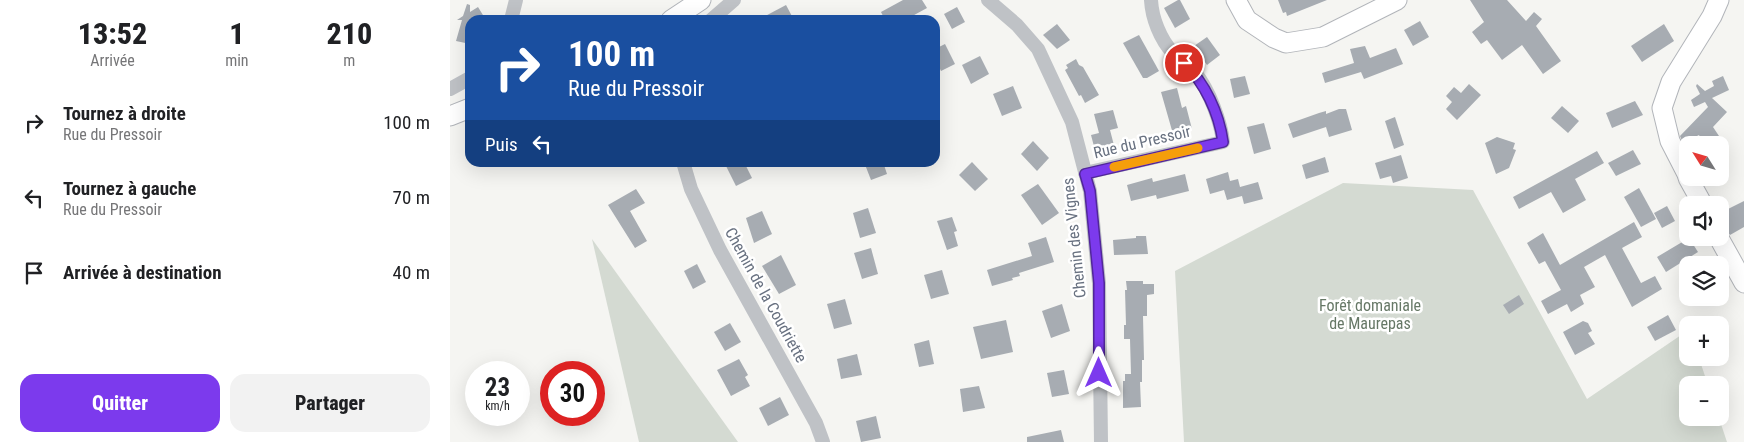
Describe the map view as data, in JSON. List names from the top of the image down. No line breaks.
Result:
{"streets":{"street":["Rue du Pressoir","Chemin des Vignes","Chemin de la Coudriette"]},"crossings":[["Rue du Pressoir","Chemin des Vignes"]],"parks":["Forêt domaniale de Maurepas"],"north":"top left","page":{"eta":["13:52","Arrivée","1","min","210","m"],"turn":["100 m","Rue du Pressoir"],"list":[{"name":"Tournez à droite","note":"Rue du Pressoir","value":"100 m"},{"name":"Tournez à gauche","note":"Rue du Pressoir","value":"70 m"},{"name":"Arrivée à destination","value":"40 m"}],"then":"Puis","map_buttons":["+","−"],"speed":"23 km/h","limit":"30","buttons":["Quitter","Partager"]}}
